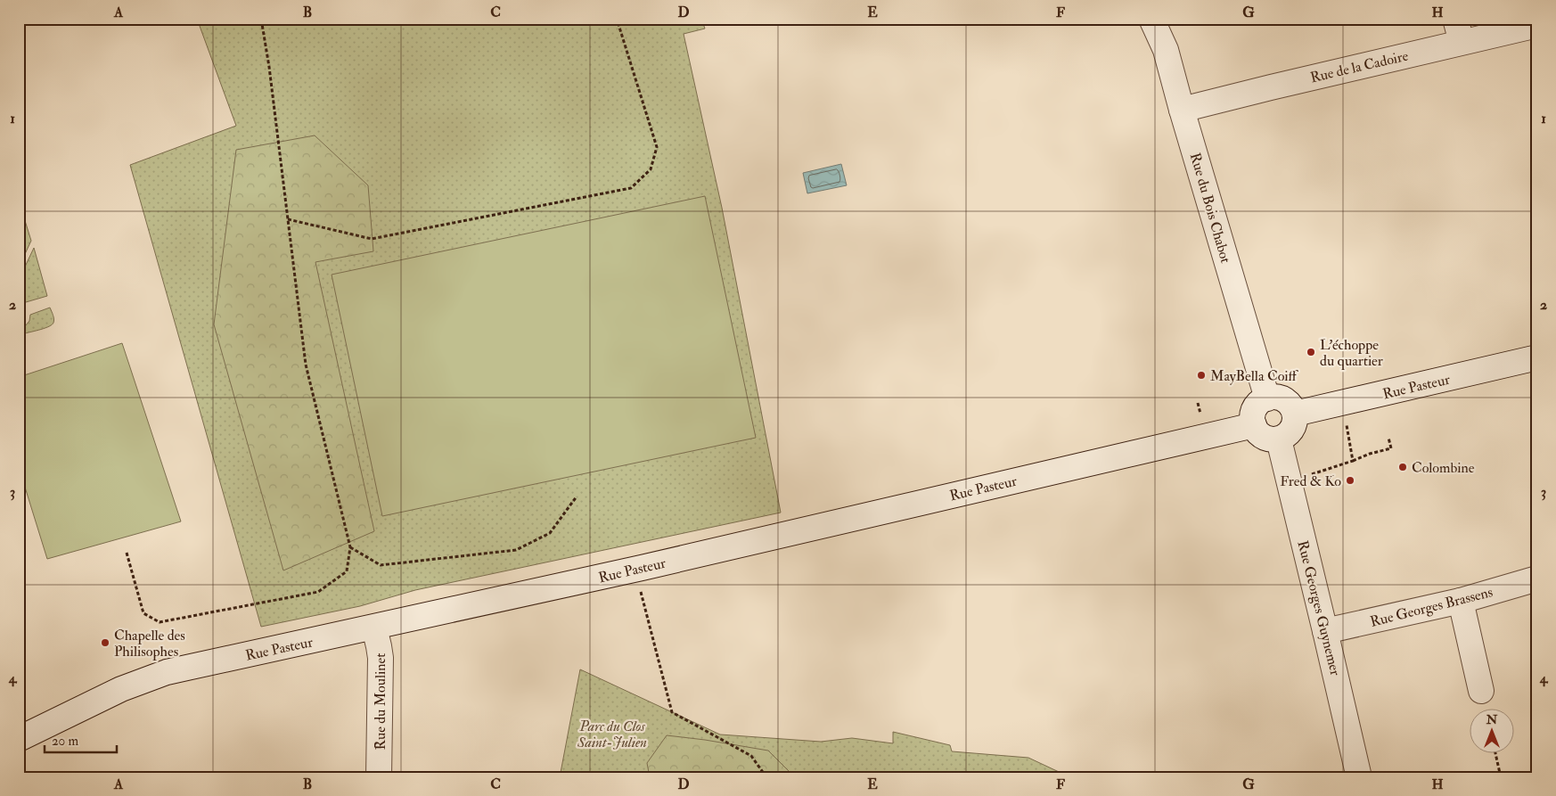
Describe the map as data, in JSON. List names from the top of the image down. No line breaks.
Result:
{"streets":{"street":["Rue de la Cadoire","Rue du Bois Chabot","Rue Pasteur","Rue Georges Brassens","Rue Georges Guynemer","Rue du Moulinet"]},"crossings":[["Rue de la Cadoire","Rue du Bois Chabot"],["Rue du Bois Chabot","Rue Pasteur"],["Rue du Bois Chabot","Rue Georges Guynemer"],["Rue Pasteur","Rue Georges Guynemer"],["Rue Pasteur","Rue du Moulinet"],["Rue Georges Brassens","Rue Georges Guynemer"]],"parks":["Parc du Clos Saint-Julien"],"places":["L'échoppe du quartier","MayBella Coiff","Colombine","Fred & Ko","Chapelle des Philisophes"],"scale_bar":"20 m","north":"top","grid":{"columns":["A","B","C","D","E","F","G","H"],"rows":["1","2","3","4"]}}
